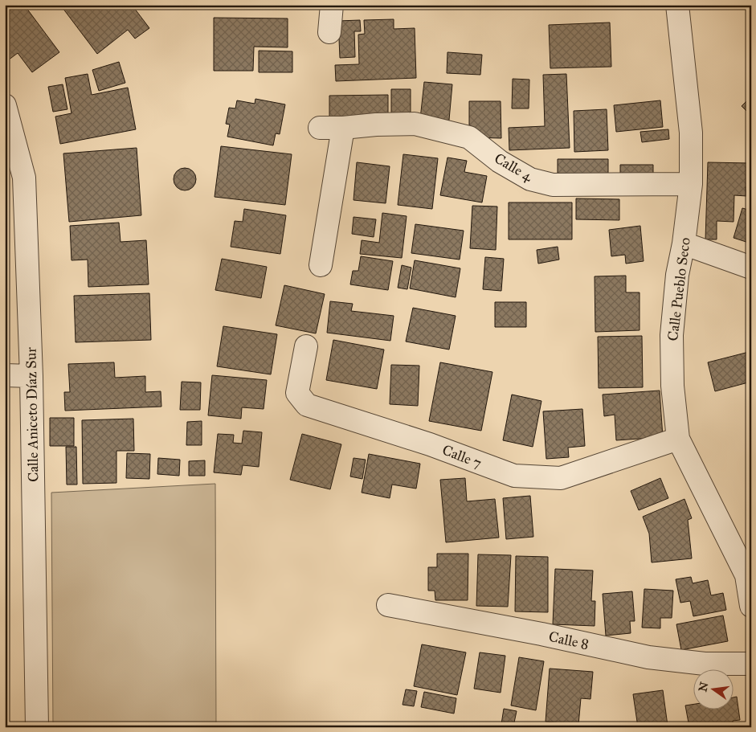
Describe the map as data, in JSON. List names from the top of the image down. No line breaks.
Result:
{"streets":{"street":["Calle 4","Calle Pueblo Seco","Calle Aniceto Díaz Sur","Calle 7","Calle 8"]},"crossings":[["Calle 4","Calle Pueblo Seco"],["Calle Pueblo Seco","Calle 7"]],"north":"left"}
